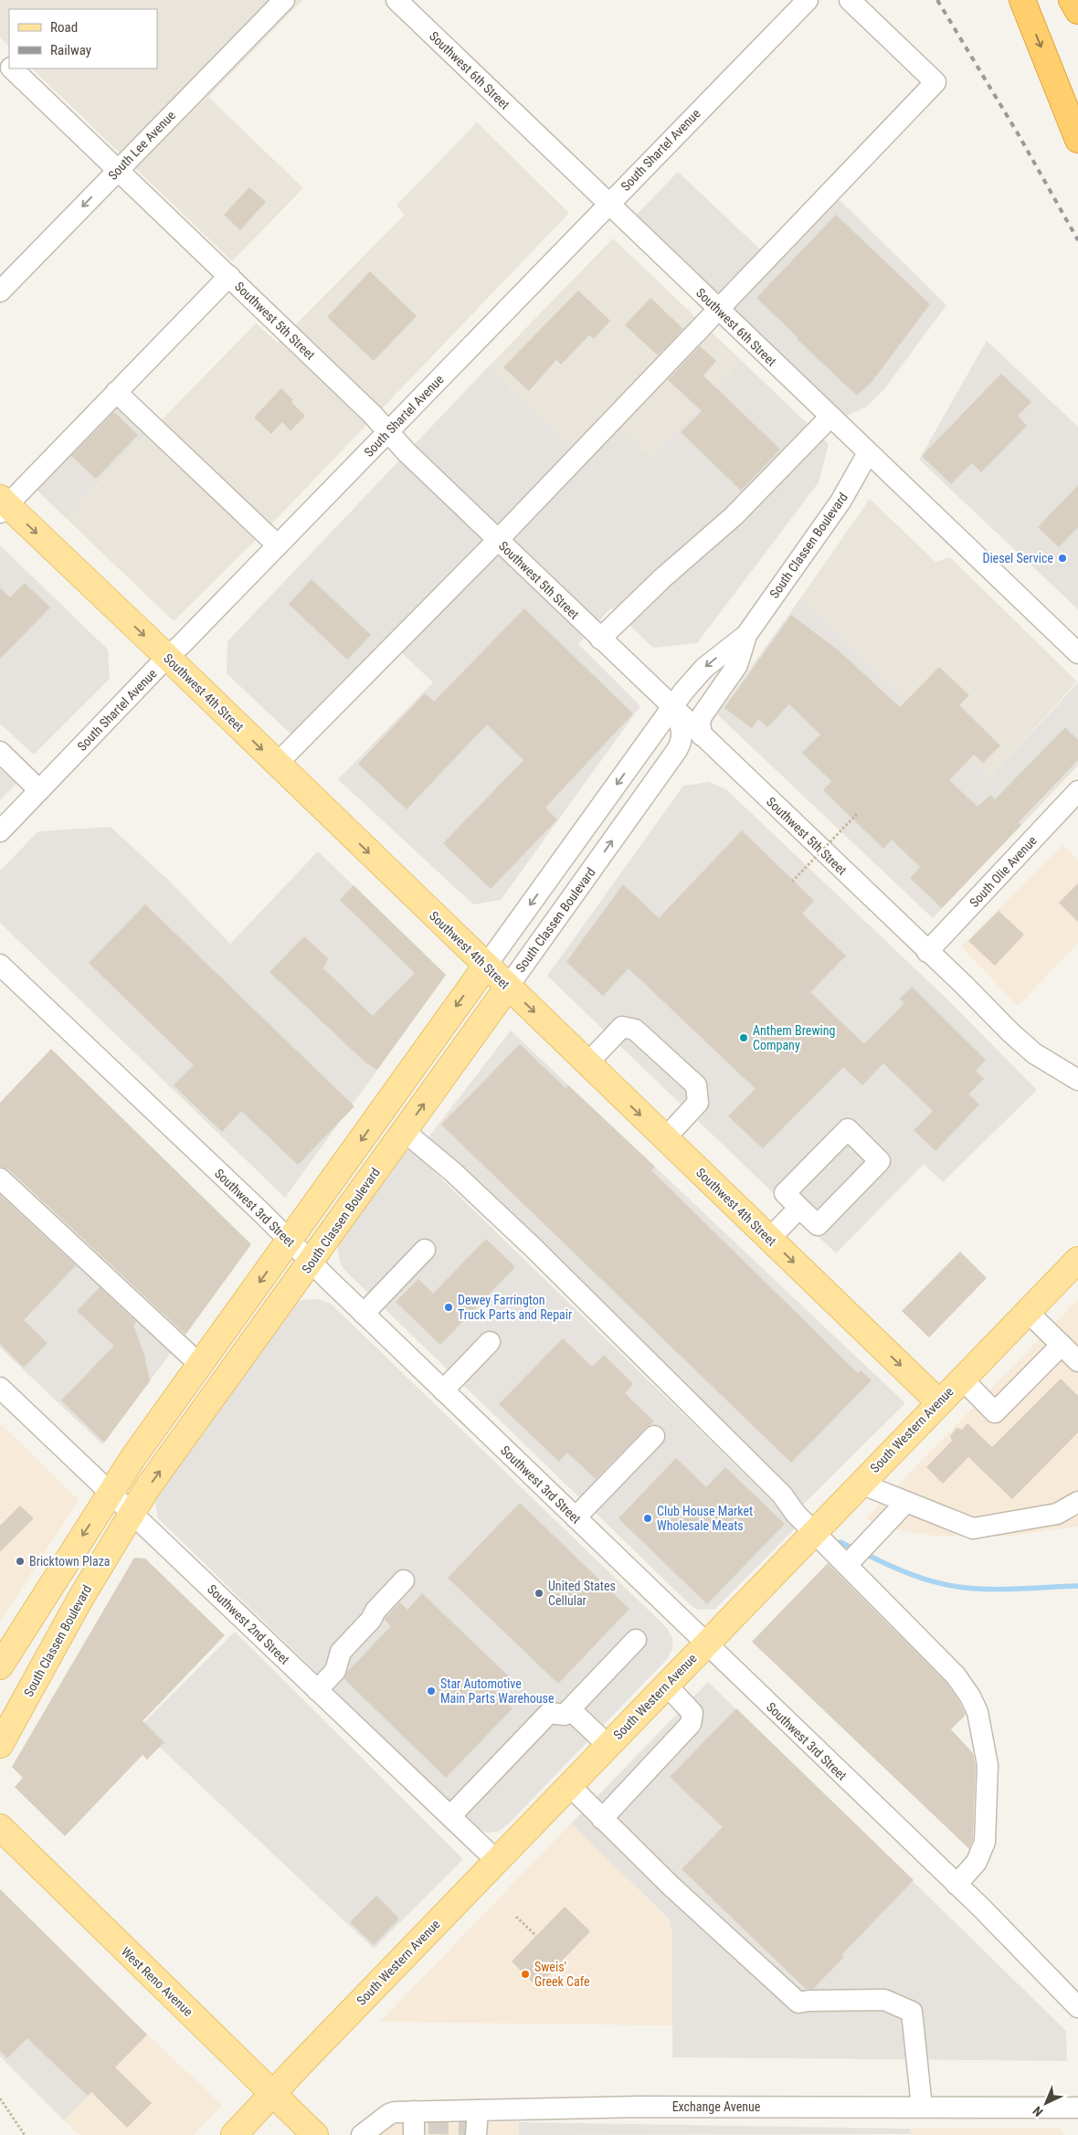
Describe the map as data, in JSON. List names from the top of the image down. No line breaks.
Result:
{"streets":{"main road":["South Classen Boulevard","Southwest 4th Street","South Western Avenue","West Reno Avenue"],"street":["Southwest 6th Street","South Lee Avenue","South Shartel Avenue","Southwest 5th Street","South Olie Avenue","Southwest 3rd Street","Southwest 2nd Street","Exchange Avenue"]},"crossings":[["Southwest 6th Street","South Shartel Avenue"],["Southwest 6th Street","South Classen Boulevard"],["South Lee Avenue","Southwest 5th Street"],["South Shartel Avenue","Southwest 5th Street"],["South Shartel Avenue","Southwest 4th Street"],["Southwest 5th Street","South Classen Boulevard"],["Southwest 5th Street","South Olie Avenue"],["South Classen Boulevard","Southwest 4th Street"],["South Classen Boulevard","Southwest 3rd Street"],["South Classen Boulevard","Southwest 2nd Street"],["Southwest 4th Street","South Western Avenue"],["Southwest 3rd Street","South Western Avenue"],["South Western Avenue","Southwest 2nd Street"],["South Western Avenue","West Reno Avenue"]],"one_way":["Southwest 4th Street"],"places":["Diesel Service","Anthem Brewing Company","Dewey Farrington Truck Parts and Repair","Club House Market Wholesale Meats","Bricktown Plaza","United States Cellular","Star Automotive Main Parts Warehouse","Sweis' Greek Cafe"],"legend":["Road","Railway"],"north":"bottom left"}
